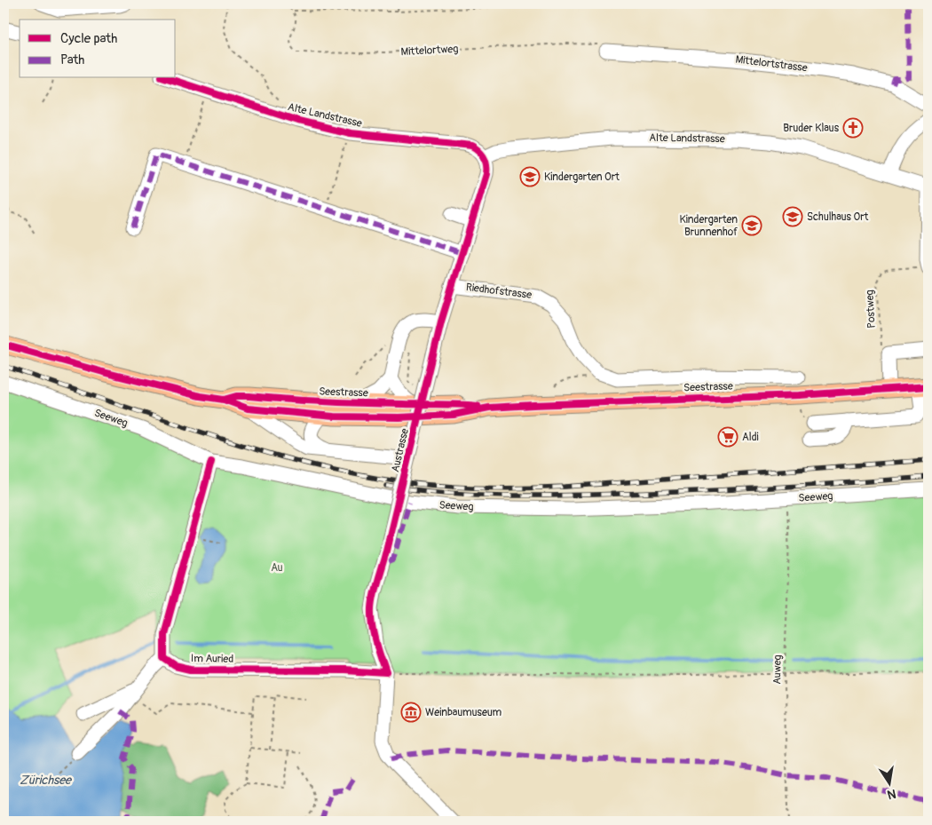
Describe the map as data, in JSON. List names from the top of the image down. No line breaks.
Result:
{"streets":{"main road":["Seestrasse"],"street":["Mittelortstrasse","Alte Landstrasse","Riedhofstrasse","Seeweg","Austrasse","Im Auried"],"path":["Mittelortweg","Postweg","Auweg"]},"crossings":[["Mittelortweg","Mittelortstrasse"],["Alte Landstrasse","Austrasse"],["Riedhofstrasse","Austrasse"],["Austrasse","Im Auried"]],"water":["Zürichsee"],"parks":["Au"],"places":{"church":["Bruder Klaus"],"school or university":["Kindergarten Ort","Schulhaus Ort","Kindergarten Brunnenhof"],"supermarket":["Aldi"],"museum":["Weinbaumuseum"]},"legend":["Cycle path","Path"],"north":"bottom"}
